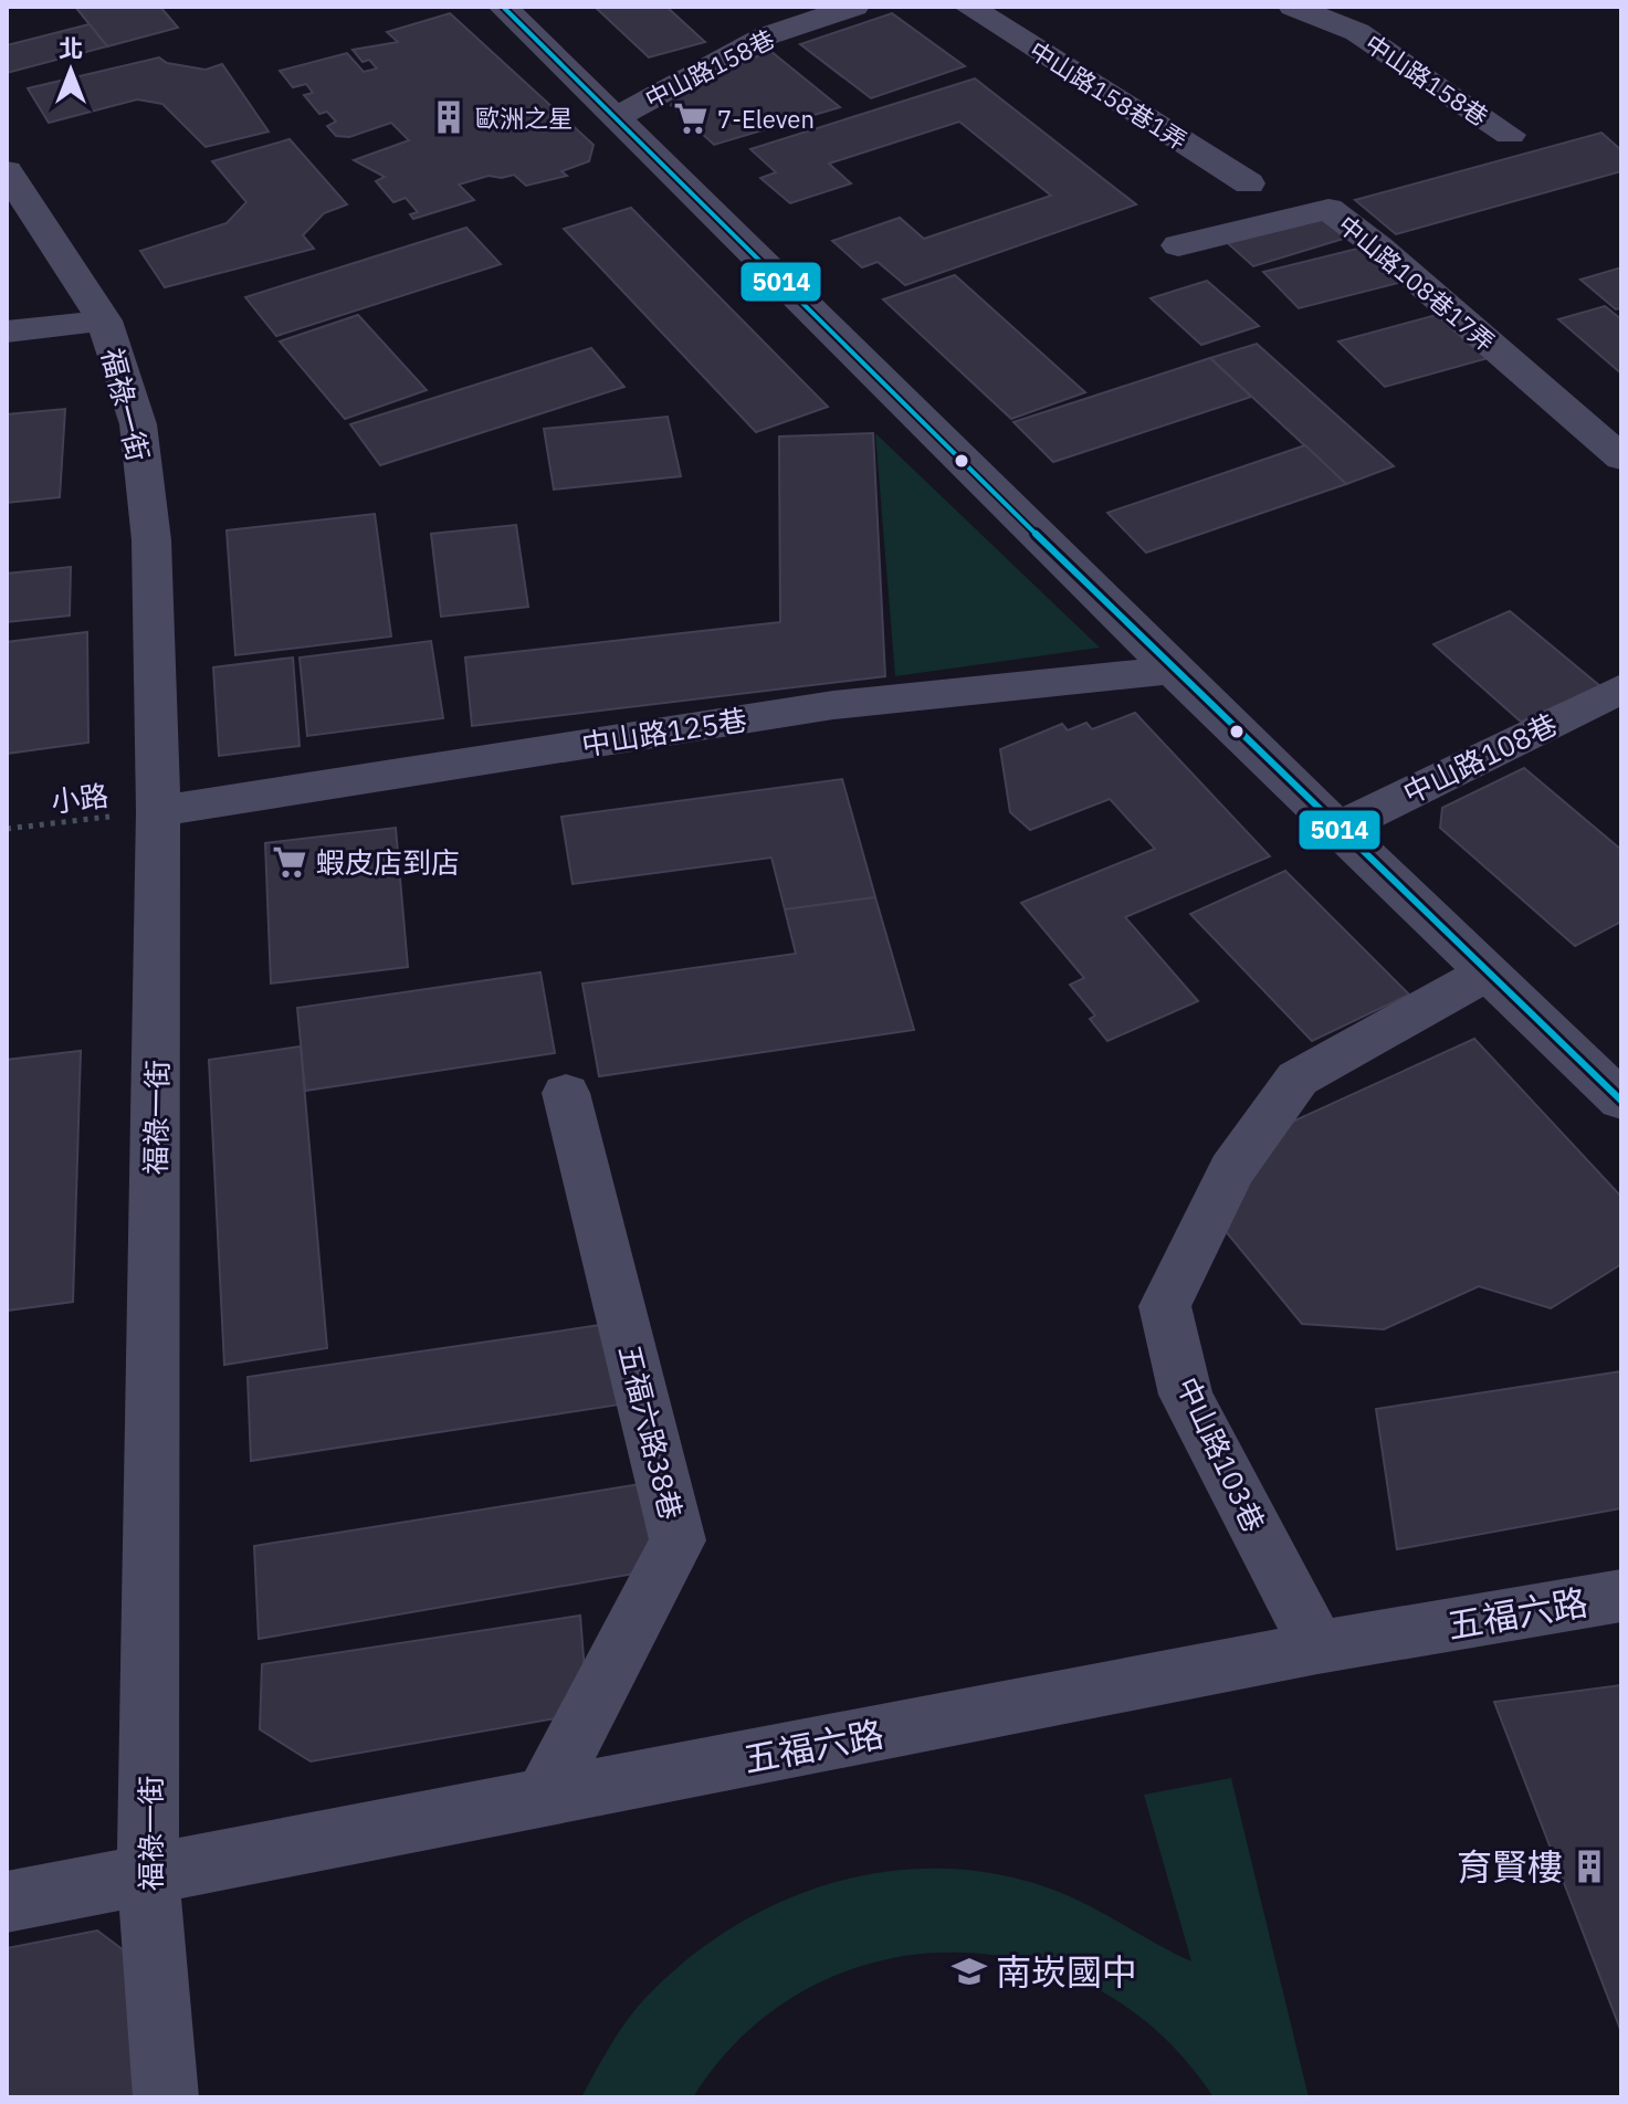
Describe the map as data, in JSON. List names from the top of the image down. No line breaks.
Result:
{"streets":{"street":["中山路158巷","中山路158巷1弄","中山路108巷17弄","福祿一街","中山路125巷","中山路108巷","五福六路38巷","中山路103巷","五福六路"],"path":["小路"]},"crossings":[["福祿一街","中山路125巷"],["福祿一街","小路"],["福祿一街","五福六路"],["中山路125巷","小路"],["五福六路38巷","五福六路"],["中山路103巷","五福六路"]],"places":{"building":["歐洲之星","育賢樓"],"supermarket":["7-Eleven","蝦皮店到店"],"school or university":["南崁國中"]},"lines":["transit line 5014"],"north":"top"}
